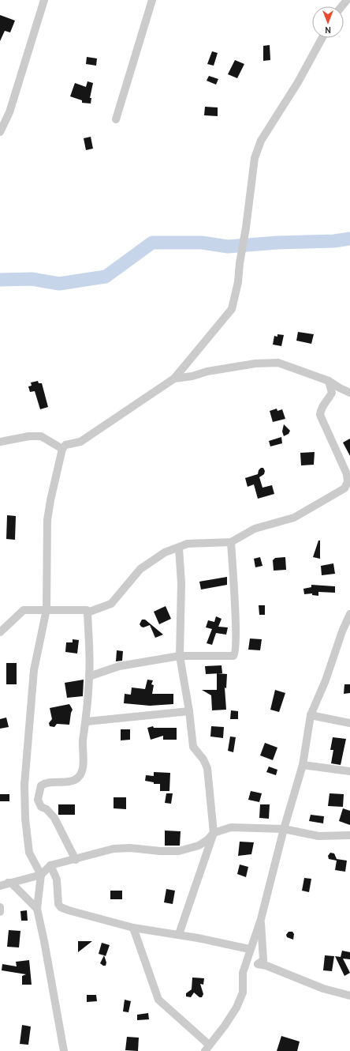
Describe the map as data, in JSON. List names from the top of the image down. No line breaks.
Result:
{"north":"bottom"}
